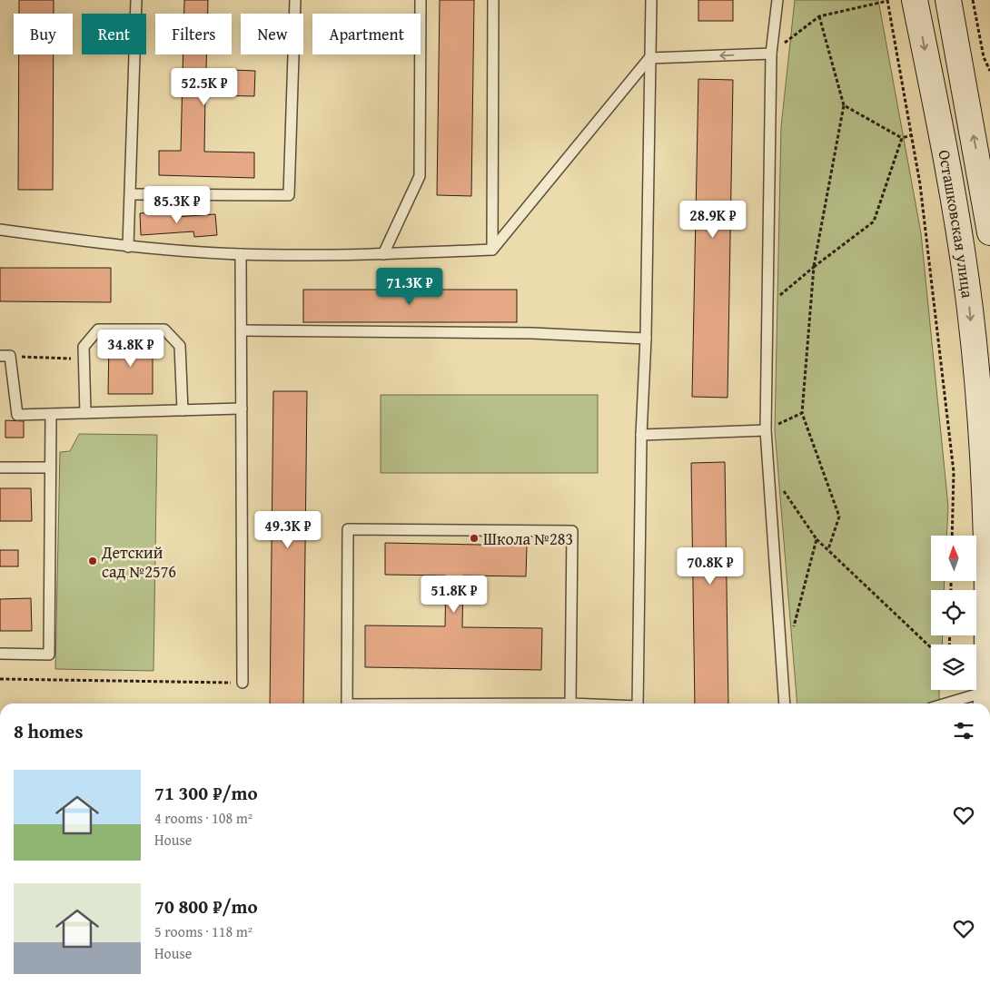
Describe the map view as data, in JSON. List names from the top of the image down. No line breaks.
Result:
{"streets":{"main road":["Осташковская улица"]},"places":["Школа №283","Детский сад №2576"],"north":"top","page":{"chip":["Buy","Rent","Filters","New","Apartment"],"price":["52.5K ₽","85.3K ₽","28.9K ₽","71.3K ₽","34.8K ₽","49.3K ₽","70.8K ₽","51.8K ₽"],"heading":"8 homes","list":[{"name":"71 300 ₽/mo","note":"4 rooms · 108 m² · House"},{"name":"70 800 ₽/mo","note":"5 rooms · 118 m² · House"}]}}
